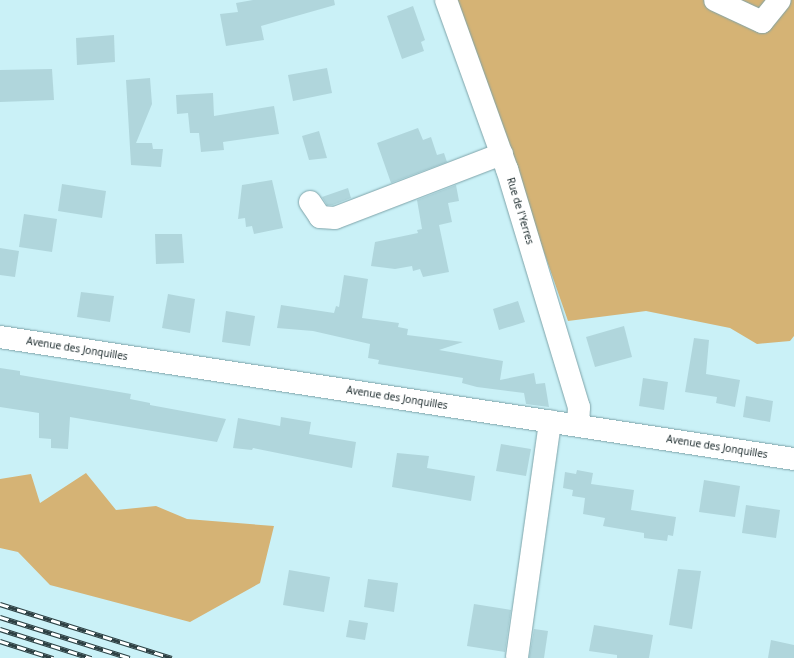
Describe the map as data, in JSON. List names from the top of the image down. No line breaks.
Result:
{"streets":{"street":["Rue de l'Yerres","Avenue des Jonquilles"]},"crossings":[["Rue de l'Yerres","Avenue des Jonquilles"]]}
